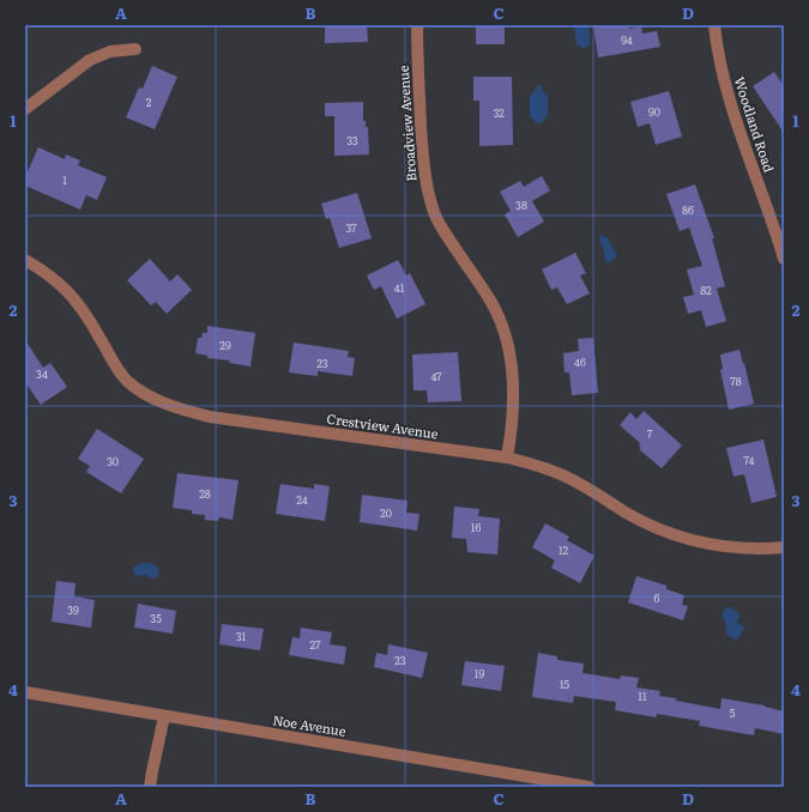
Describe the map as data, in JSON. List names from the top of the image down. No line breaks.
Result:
{"streets":{"street":["Broadview Avenue","Woodland Road","Crestview Avenue","Noe Avenue"]},"crossings":[["Broadview Avenue","Crestview Avenue"]],"house_numbers":["94","2","90","32","33","1","38","86","37","41","82","29","46","23","34","47","78","7","74","30","28","24","20","16","12","6","39","35","31","27","23","19","15","11","5"],"grid":{"columns":["A","B","C","D"],"rows":["1","2","3","4"]}}
